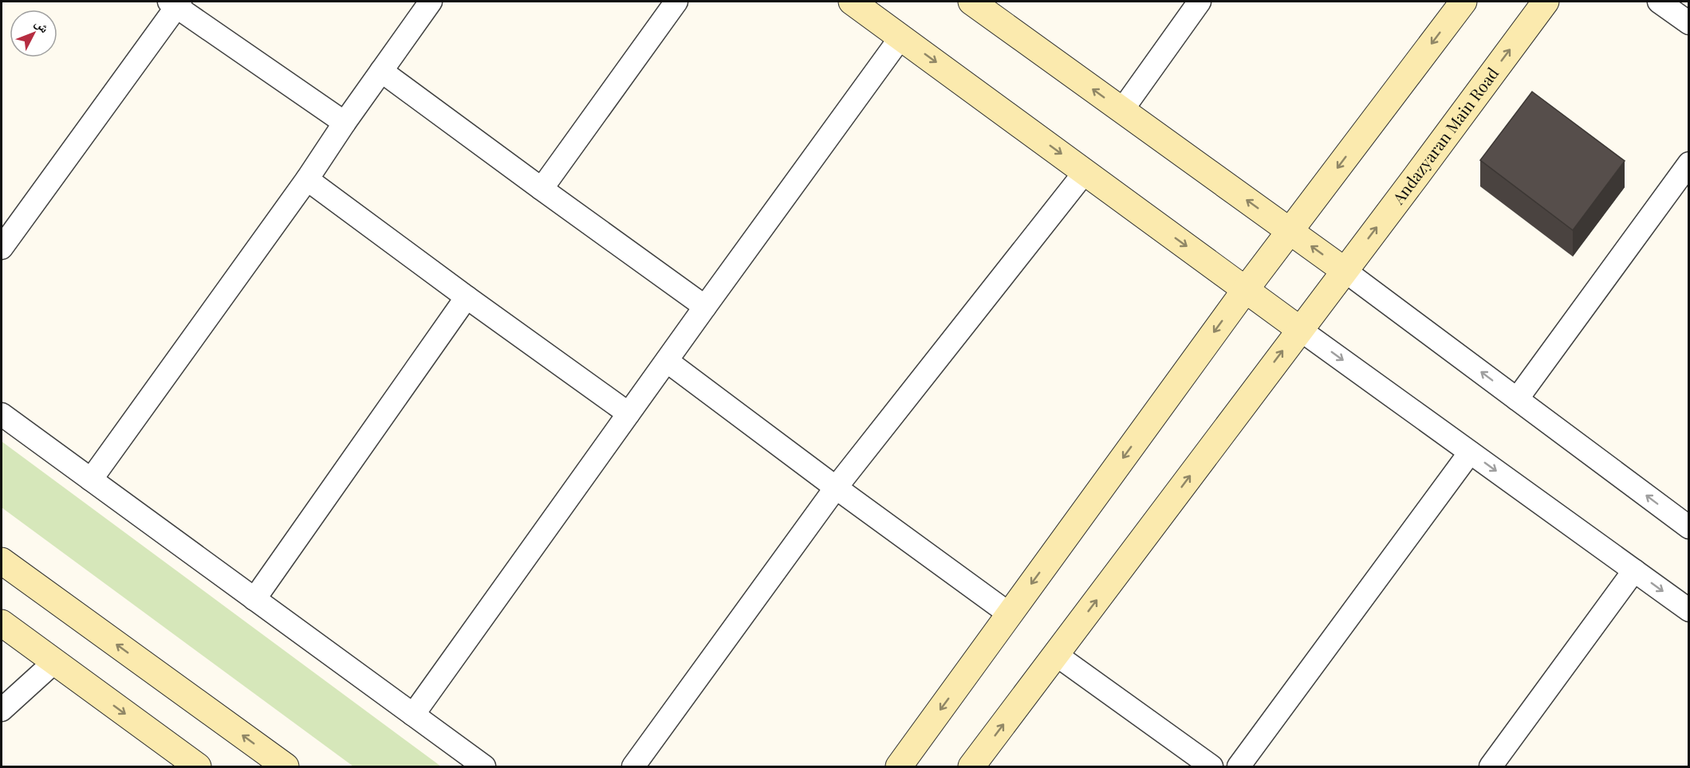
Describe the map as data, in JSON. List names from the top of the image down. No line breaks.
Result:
{"streets":{"street":["Andazyaran Main Road"]},"north":"top right"}
